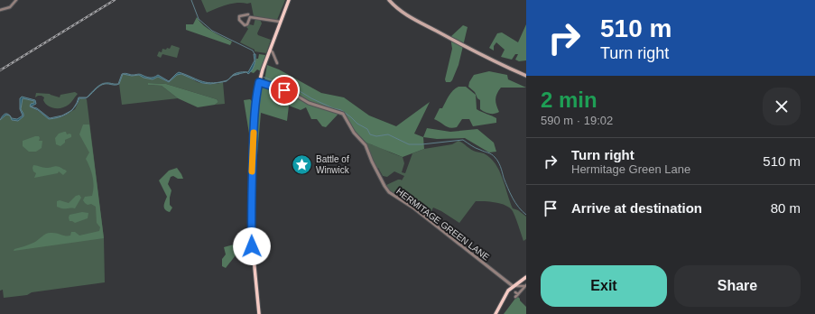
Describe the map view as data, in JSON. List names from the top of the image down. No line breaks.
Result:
{"streets":{"street":["HERMITAGE GREEN LANE"]},"places":{"place":["Battle of Winwick"]},"page":{"turn":["510 m","Turn right"],"heading":["2 min","590 m · 19:02"],"list":[{"name":"Turn right","note":"Hermitage Green Lane","value":"510 m"},{"name":"Arrive at destination","value":"80 m"}],"buttons":["Exit","Share"]}}
